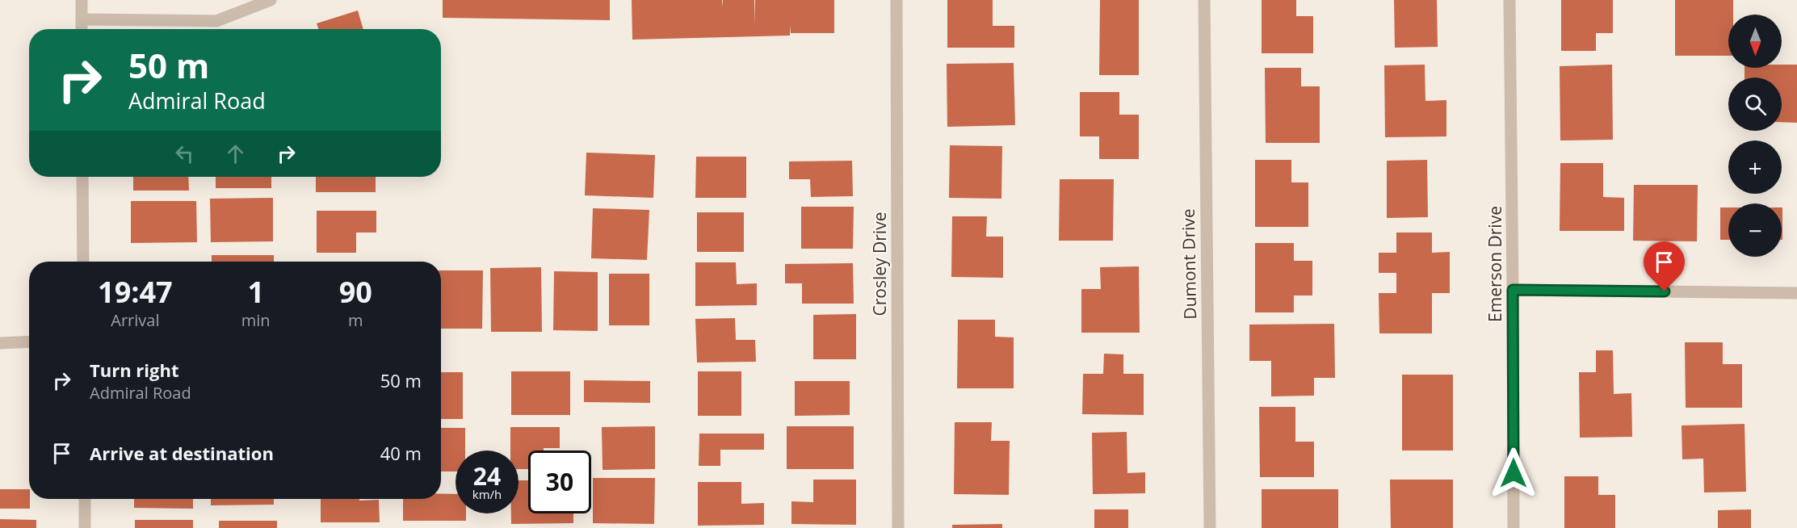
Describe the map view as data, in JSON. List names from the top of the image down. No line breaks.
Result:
{"streets":{"street":["Crosley Drive","Dumont Drive","Emerson Drive"]},"north":"bottom","page":{"map_buttons":["+","−"],"turn":["50 m","Admiral Road"],"eta":["19:47","Arrival","1","min","90","m"],"list":[{"name":"Turn right","note":"Admiral Road","value":"50 m"},{"name":"Arrive at destination","value":"40 m"}],"speed":"24 km/h","limit":"30"}}
